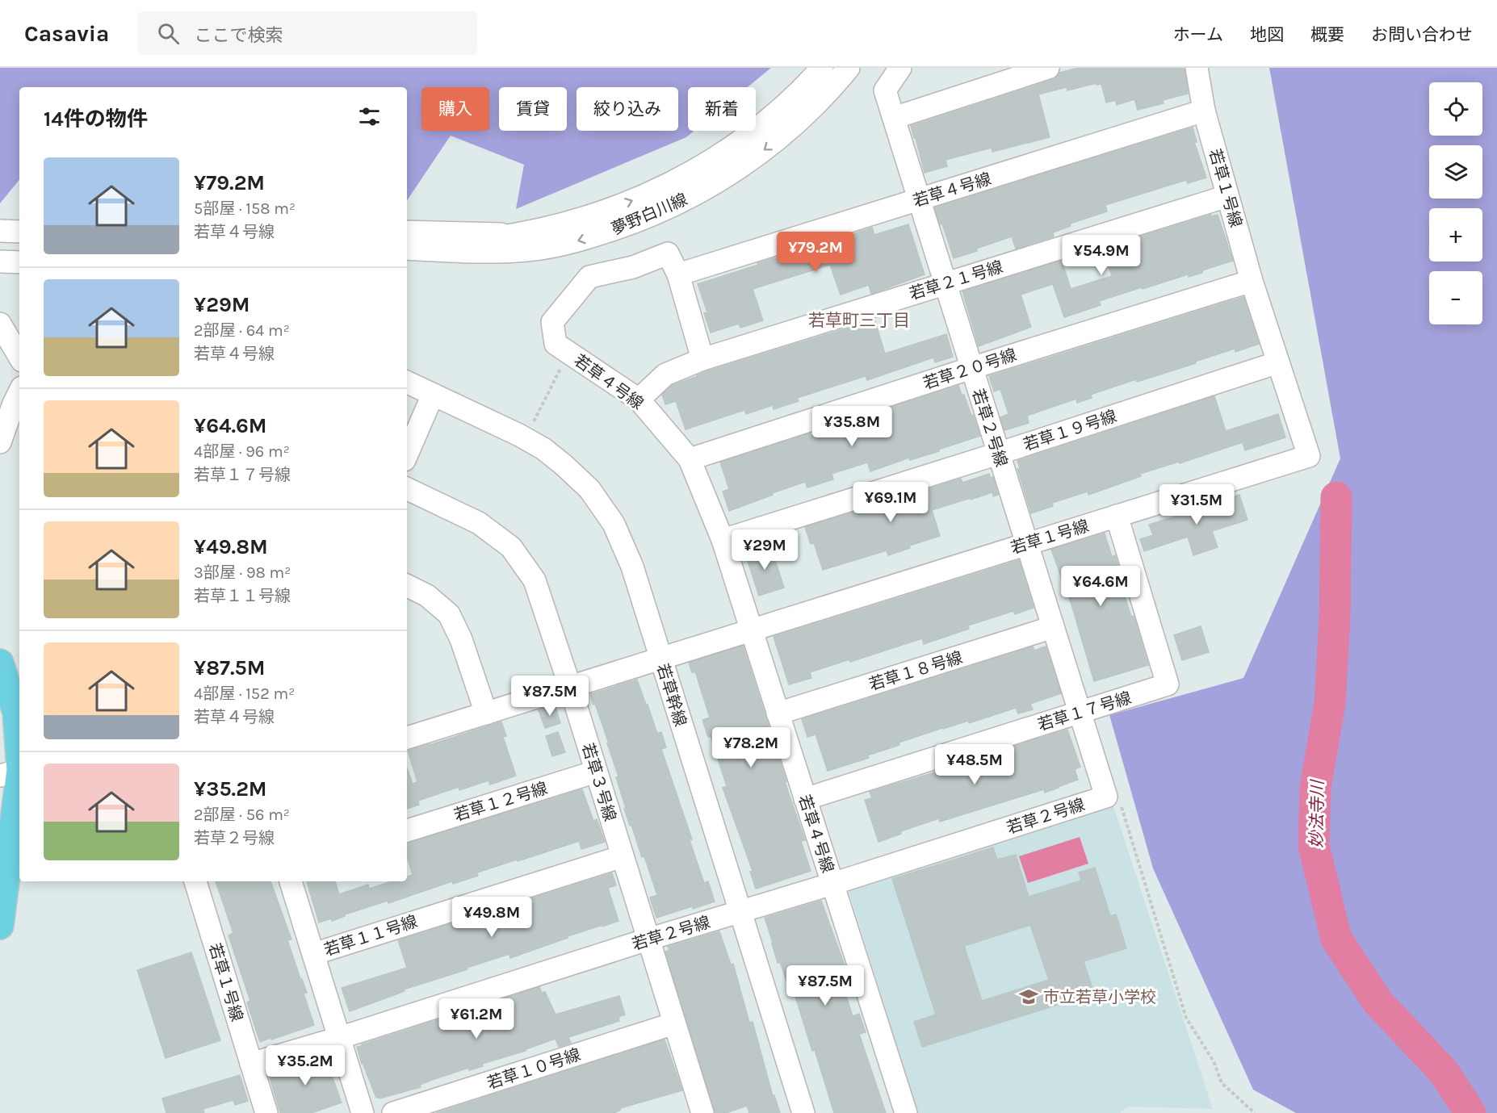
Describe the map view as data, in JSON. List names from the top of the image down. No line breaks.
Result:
{"streets":{"street":["若草１号線","若草４号線","夢野白川線","若草２１号線","若草２０号線","若草２号線","若草１９号線","若草１８号線","若草幹線","若草１７号線","若草３号線","若草１２号線","若草１１号線","若草１０号線"]},"crossings":[["若草１号線","若草４号線"],["若草１号線","若草２１号線"],["若草１号線","若草２０号線"],["若草１号線","若草２号線"],["若草１号線","若草１９号線"],["若草１号線","若草幹線"],["若草１号線","若草１７号線"],["若草１号線","若草３号線"],["若草４号線","若草２１号線"],["若草４号線","若草２０号線"],["若草４号線","若草２号線"],["若草４号線","若草１９号線"],["若草４号線","若草１８号線"],["若草４号線","若草１７号線"],["若草２１号線","若草２号線"],["若草２０号線","若草２号線"],["若草２号線","若草１９号線"],["若草２号線","若草１８号線"],["若草２号線","若草幹線"],["若草２号線","若草１７号線"],["若草２号線","若草３号線"],["若草３号線","若草１２号線"],["若草３号線","若草１１号線"],["若草３号線","若草１０号線"]],"districts":["若草町三丁目"],"water":["妙法寺川"],"places":{"school or university":["市立若草小学校"]},"page":{"header":"Casavia","search":"ここで検索","nav":["ホーム","地図","概要","お問い合わせ"],"map_buttons":["+","−"],"chip":["購入","賃貸","絞り込み","新着"],"heading":"14件の物件","list":[{"name":"¥79.2M","note":"5部屋 · 158 m² · 若草４号線"},{"name":"¥29M","note":"2部屋 · 64 m² · 若草４号線"},{"name":"¥64.6M","note":"4部屋 · 96 m² · 若草１７号線"},{"name":"¥49.8M","note":"3部屋 · 98 m² · 若草１１号線"},{"name":"¥87.5M","note":"4部屋 · 152 m² · 若草４号線"},{"name":"¥35.2M","note":"2部屋 · 56 m² · 若草２号線"}],"price":["¥79.2M","¥54.9M","¥35.8M","¥69.1M","¥31.5M","¥29M","¥64.6M","¥87.5M","¥78.2M","¥48.5M","¥49.8M","¥87.5M","¥61.2M","¥35.2M"]}}
